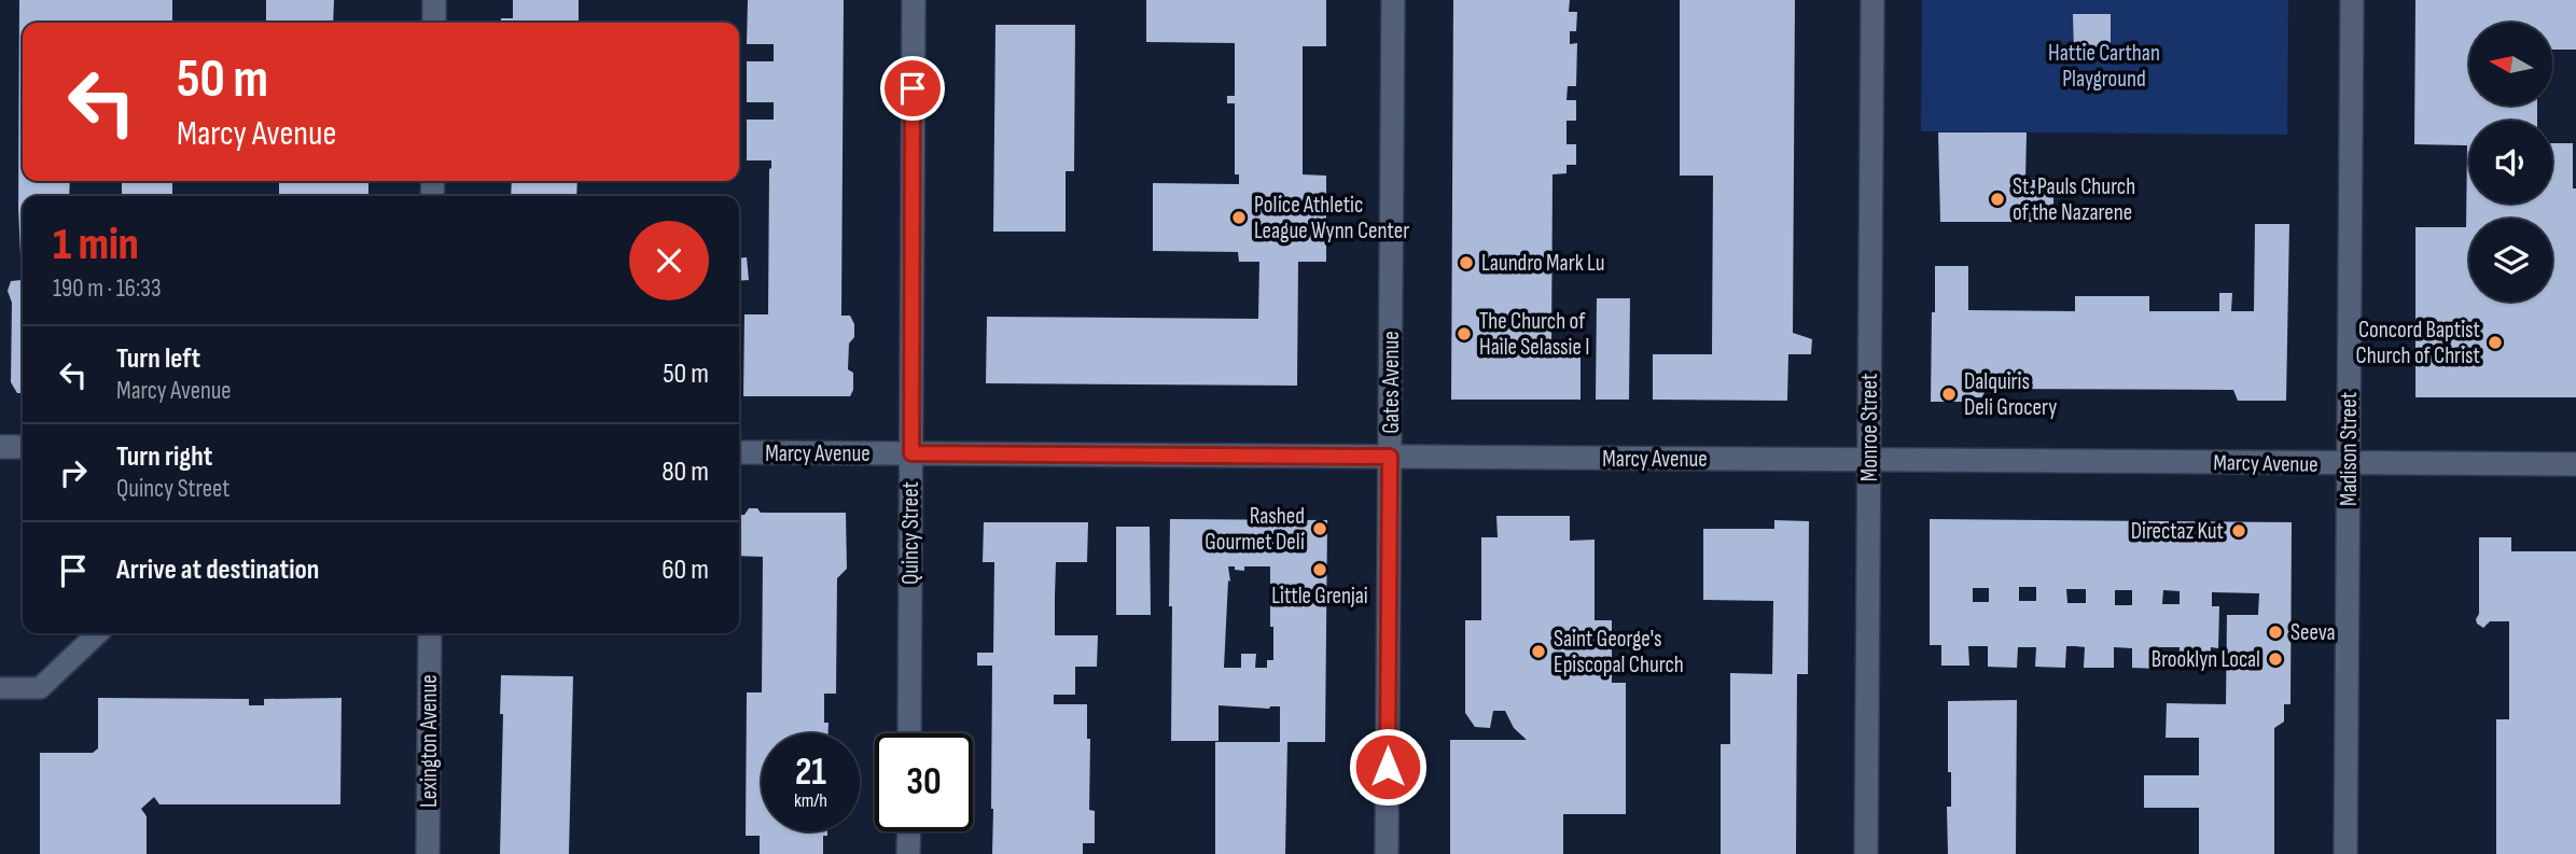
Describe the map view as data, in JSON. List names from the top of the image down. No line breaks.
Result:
{"streets":{"street":["Gates Avenue","Monroe Street","Madison Street","Marcy Avenue","Quincy Street","Lexington Avenue"]},"crossings":[["Gates Avenue","Marcy Avenue"],["Monroe Street","Marcy Avenue"],["Madison Street","Marcy Avenue"],["Marcy Avenue","Quincy Street"]],"parks":["Hattie Carthan Playground"],"places":["St. Pauls Church of the Nazarene","Police Athletic League Wynn Center","Laundro Mark Lu","The Church of Haile Selassie I","Concord Baptist Church of Christ","Dalquiris Deli Grocery","Rashed Gourmet Deli","Directaz Kut","Little Grenjai","Seeva","Saint George's Episcopal Church","Brooklyn Local"],"north":"left","page":{"turn":["50 m","Marcy Avenue"],"heading":["1 min","190 m · 16:33"],"list":[{"name":"Turn left","note":"Marcy Avenue","value":"50 m"},{"name":"Turn right","note":"Quincy Street","value":"80 m"},{"name":"Arrive at destination","value":"60 m"}],"speed":"21 km/h","limit":"30"}}
